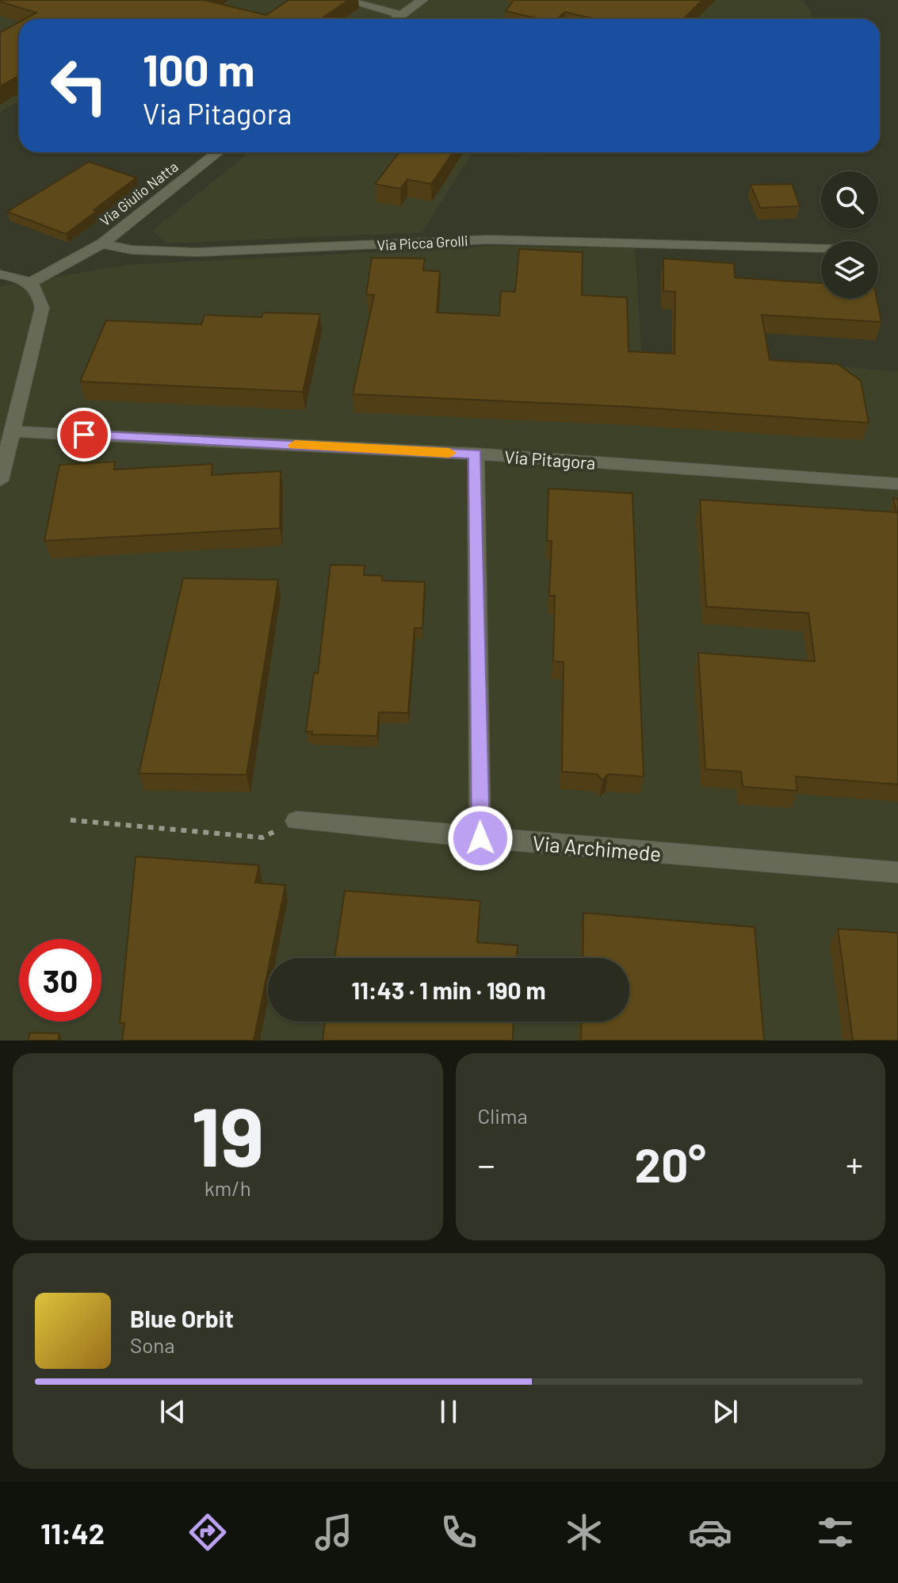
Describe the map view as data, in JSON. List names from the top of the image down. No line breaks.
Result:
{"streets":{"street":["Via Giulio Natta","Via Picca Grolli","Via Pitagora","Via Archimede"]},"crossings":[["Via Giulio Natta","Via Picca Grolli"]],"page":{"turn":["100 m","Via Pitagora"],"limit":"30","trip":"11:43 · 1 min · 190 m","tile":[["19","km/h"],"Clima"],"heat":["−","20°","+"],"song":["Blue Orbit","Sona"],"tabs":"11:42"}}
